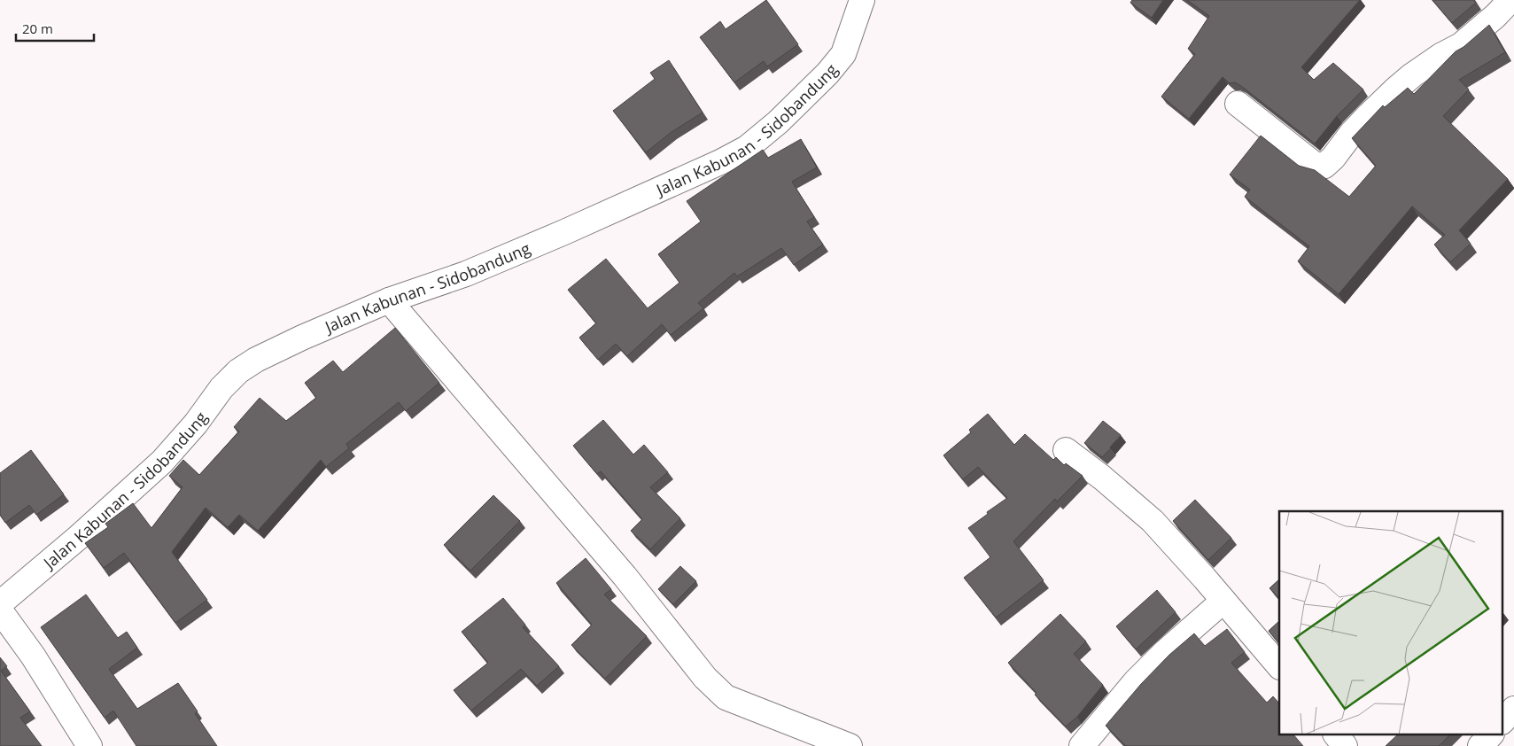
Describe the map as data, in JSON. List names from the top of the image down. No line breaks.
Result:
{"streets":{"street":["Jalan Kabunan - Sidobandung"]},"scale_bar":"20 m"}
